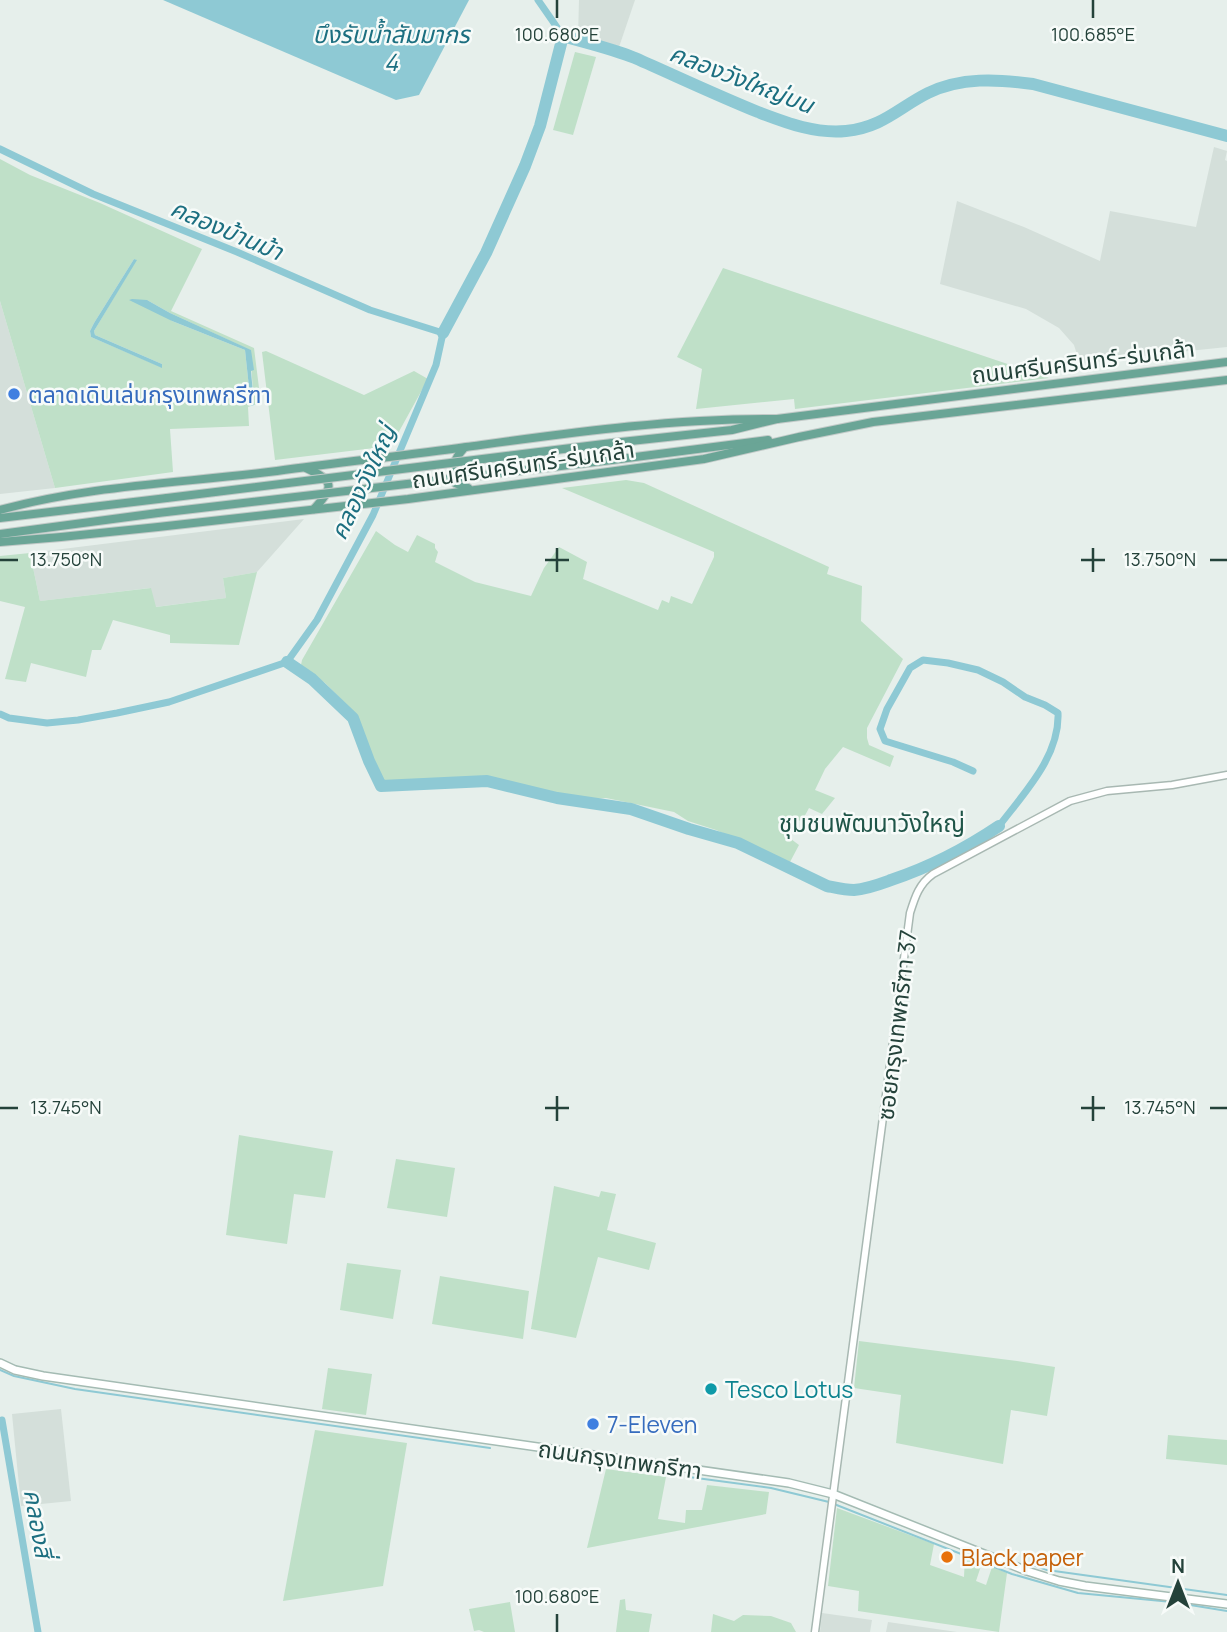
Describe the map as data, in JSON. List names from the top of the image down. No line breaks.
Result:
{"streets":{"main road":["ถนนศรีนครินทร์-ร่มเกล้า","ถนนกรุงเทพกรีฑา"],"street":["ซอยกรุงเทพกรีฑา 37"]},"crossings":[["ซอยกรุงเทพกรีฑา 37","ถนนกรุงเทพกรีฑา"]],"districts":["ชุมชนพัฒนาวังใหญ่"],"water":["บึงรับน้ำสัมมากร 4","คลองวังใหญ่บน","คลองบ้านม้า","คลองวังใหญ่","คลองสี่"],"places":["ตลาดเดินเล่นกรุงเทพกรีฑา","Tesco Lotus","7-Eleven","Black paper"],"north":"top","coordinates":["100.680°E","100.685°E","13.750°N","13.745°N"]}
